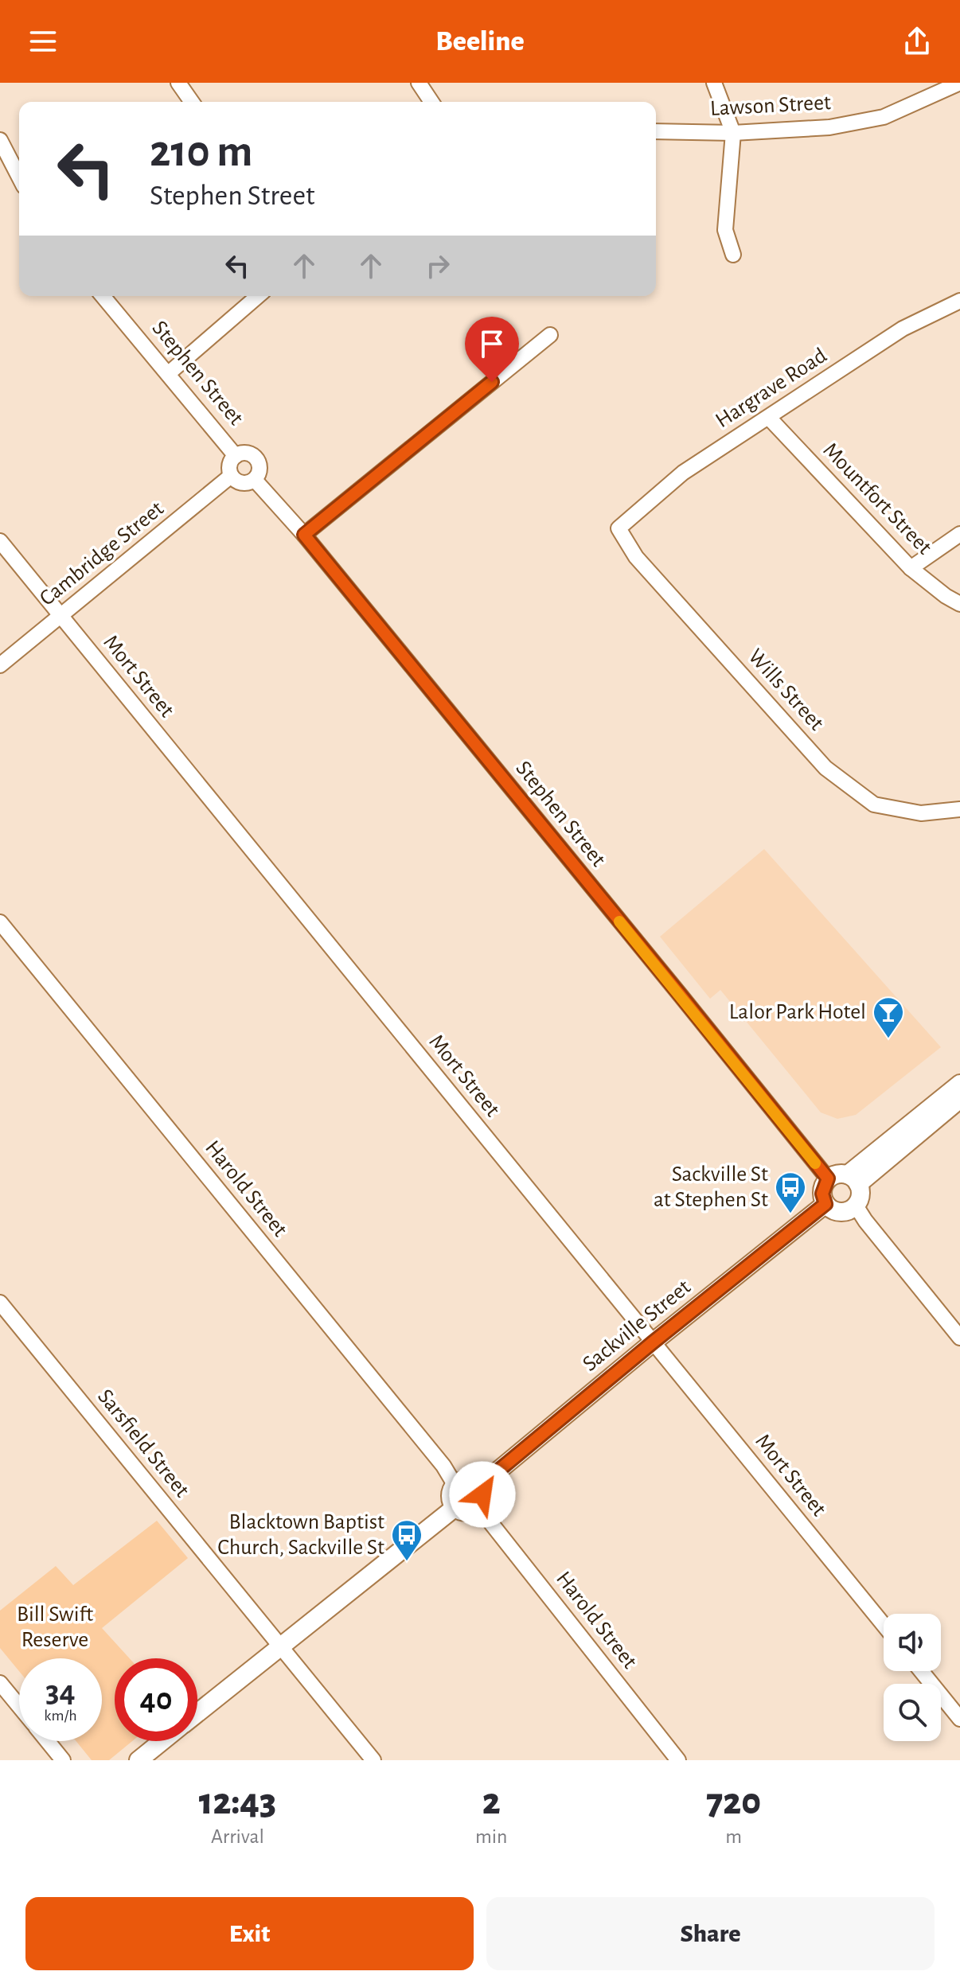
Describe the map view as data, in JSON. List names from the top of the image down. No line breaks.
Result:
{"streets":{"street":["Lawson Street","Stephen Street","Hargrave Road","Mountfort Street","Cambridge Street","Mort Street","Wills Street","Harold Street","Sackville Street","Sarsfield Street"]},"crossings":[["Stephen Street","Cambridge Street"],["Stephen Street","Sackville Street"],["Hargrave Road","Mountfort Street"],["Hargrave Road","Wills Street"],["Cambridge Street","Mort Street"],["Mort Street","Sackville Street"],["Harold Street","Sackville Street"]],"parks":["Bill Swift Reserve"],"places":{"bar":["Lalor Park Hotel"],"bus stop":["Sackville St at Stephen St","Blacktown Baptist Church, Sackville St"]},"page":{"header":"Beeline","turn":["210 m","Stephen Street"],"speed":"34 km/h","limit":"40","eta":["12:43","Arrival","2","min","720","m"],"buttons":["Exit","Share"]}}
